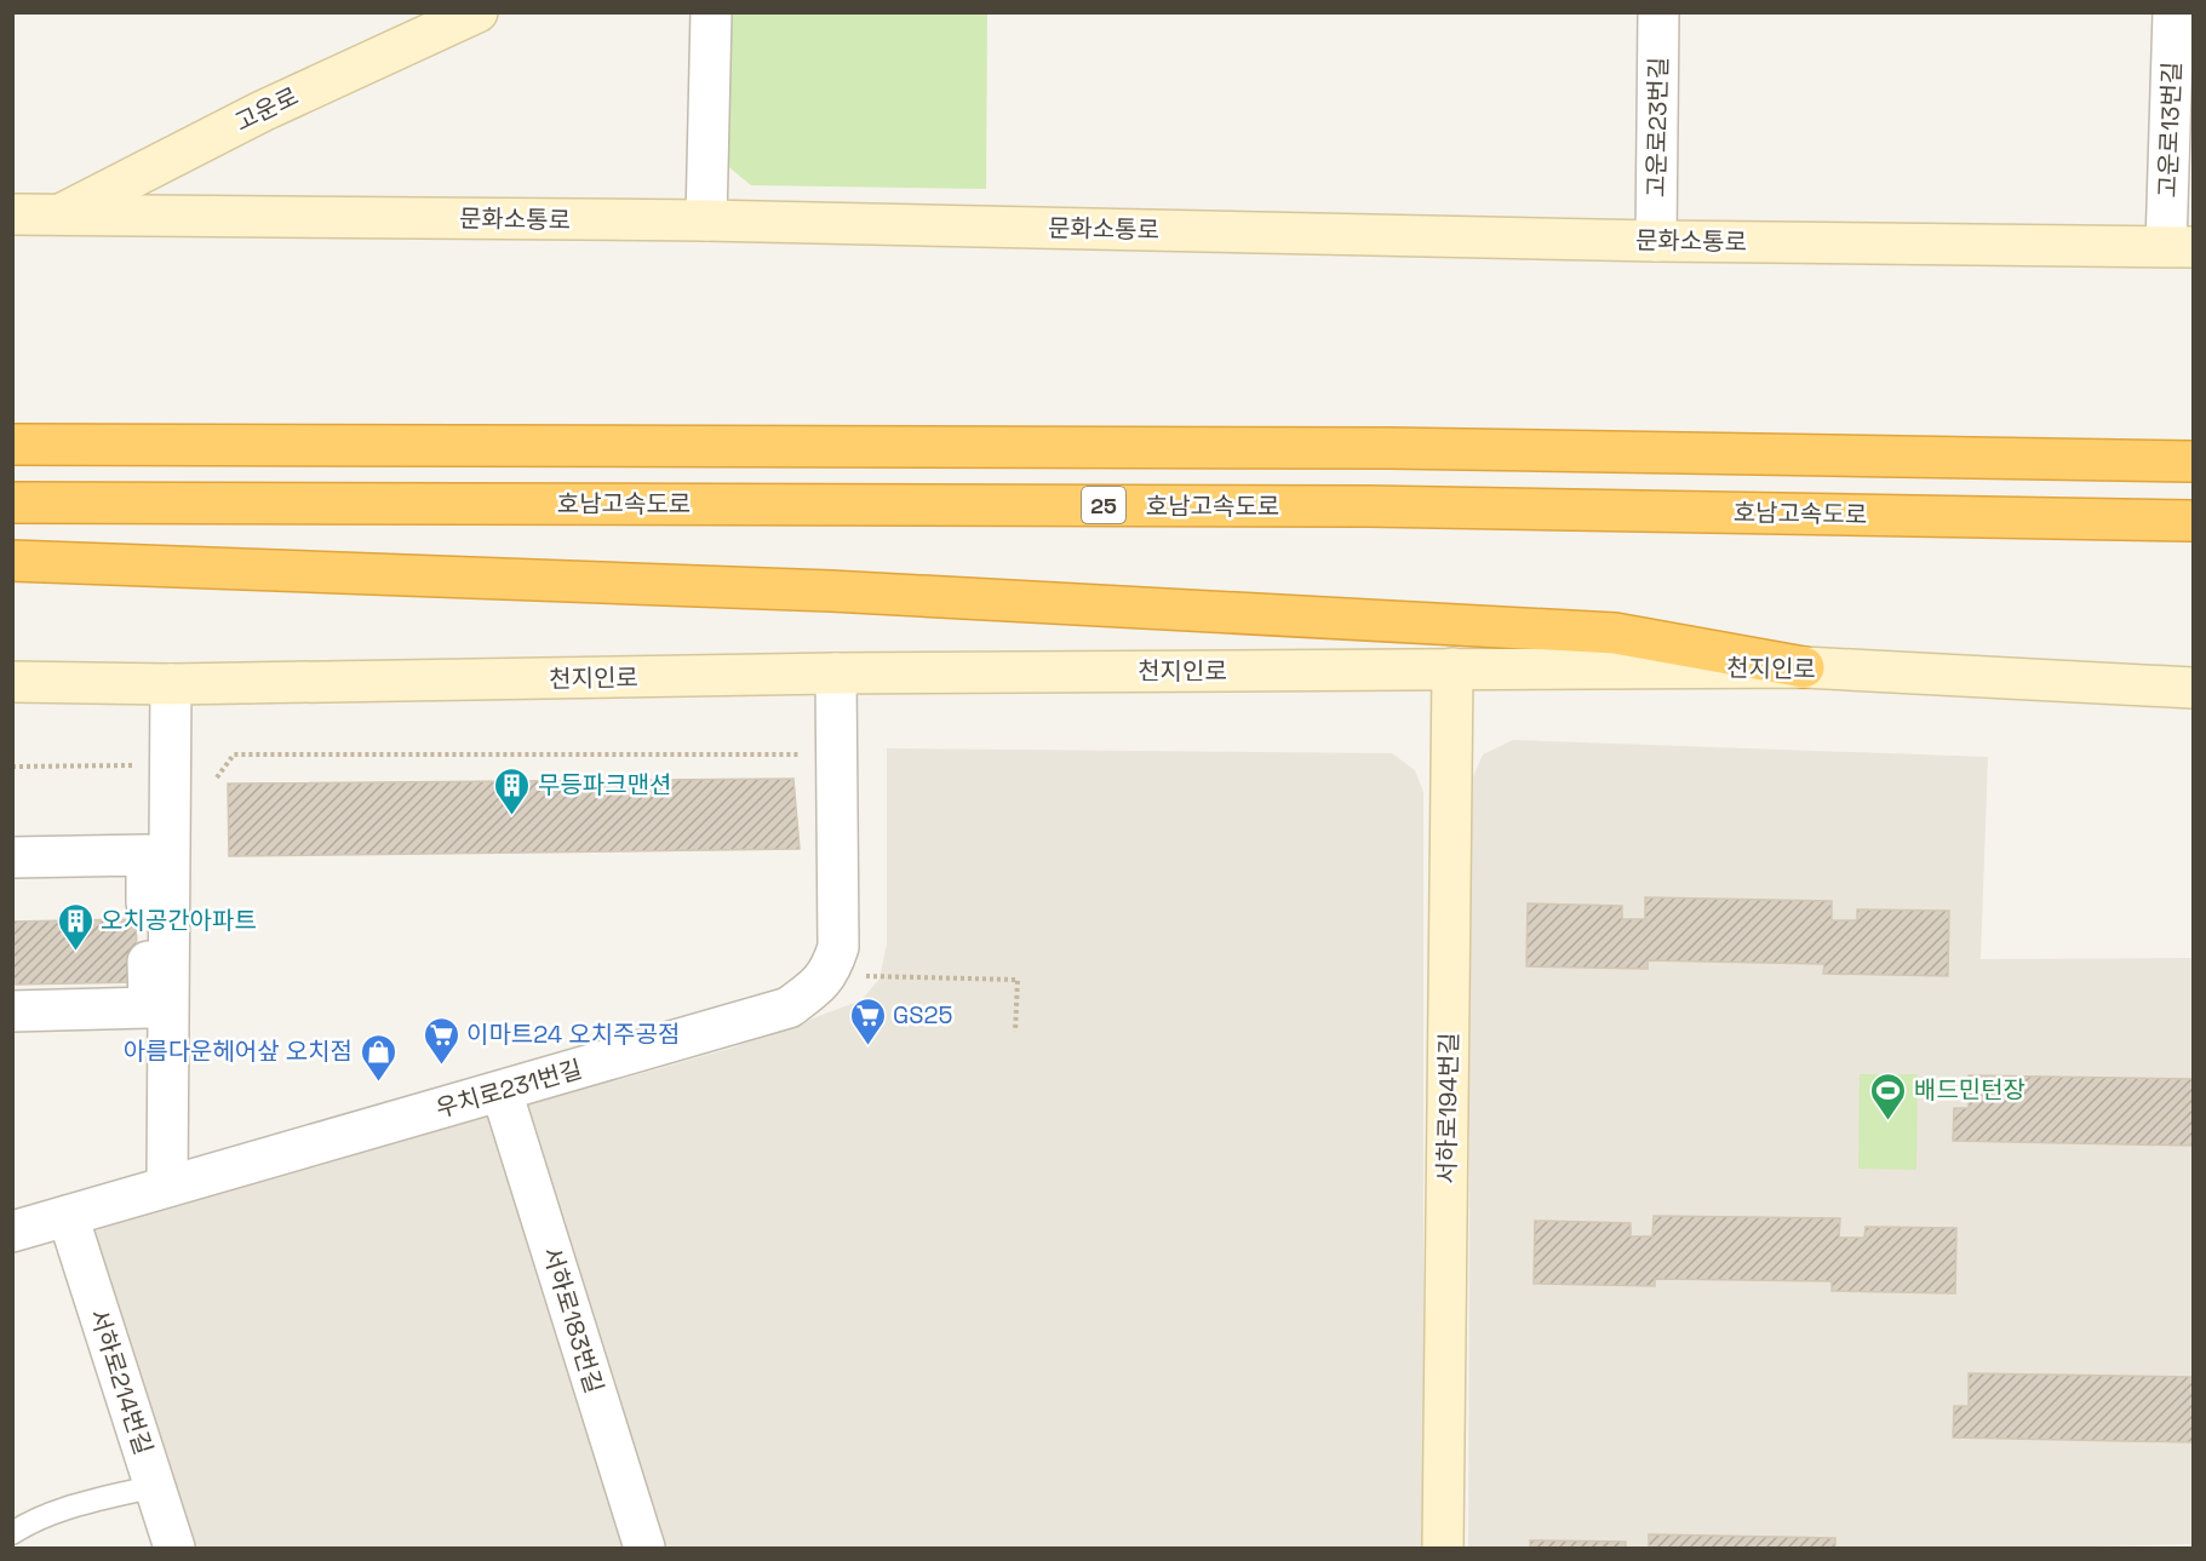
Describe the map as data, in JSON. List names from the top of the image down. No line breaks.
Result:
{"streets":{"highway":["호남고속도로","25"],"street":["고운로","고운로23번길","고운로13번길","문화소통로","천지인로","우치로231번길","서하로194번길","서하로183번길","서하로214번길"]},"crossings":[["고운로","문화소통로"],["고운로23번길","문화소통로"],["고운로13번길","문화소통로"],["천지인로","우치로231번길"],["천지인로","서하로194번길"],["우치로231번길","서하로183번길"],["우치로231번길","서하로214번길"]],"places":{"building":["무등파크맨션","오치공간아파트"],"supermarket":["GS25","이마트24 오치주공점"],"shop":["아름다운헤어샆 오치점"],"sports":["배드민턴장"]}}
